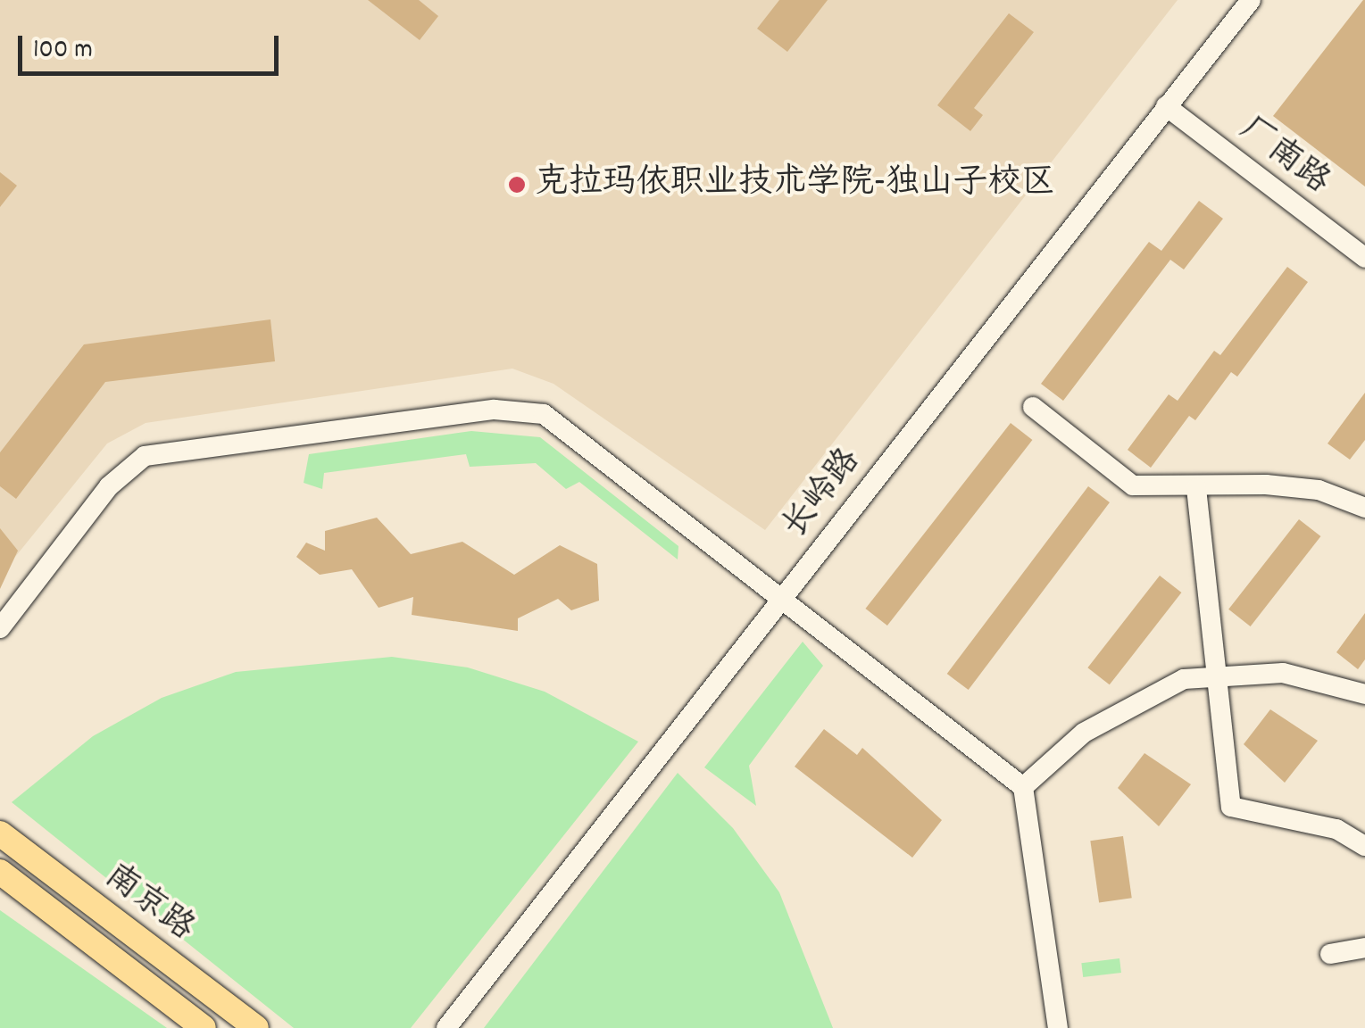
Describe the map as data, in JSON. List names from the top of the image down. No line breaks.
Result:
{"streets":{"main road":["南京路"],"street":["厂南路","长岭路"]},"crossings":[["厂南路","长岭路"]],"places":["克拉玛依职业技术学院-独山子校区"],"scale_bar":"100 m"}
